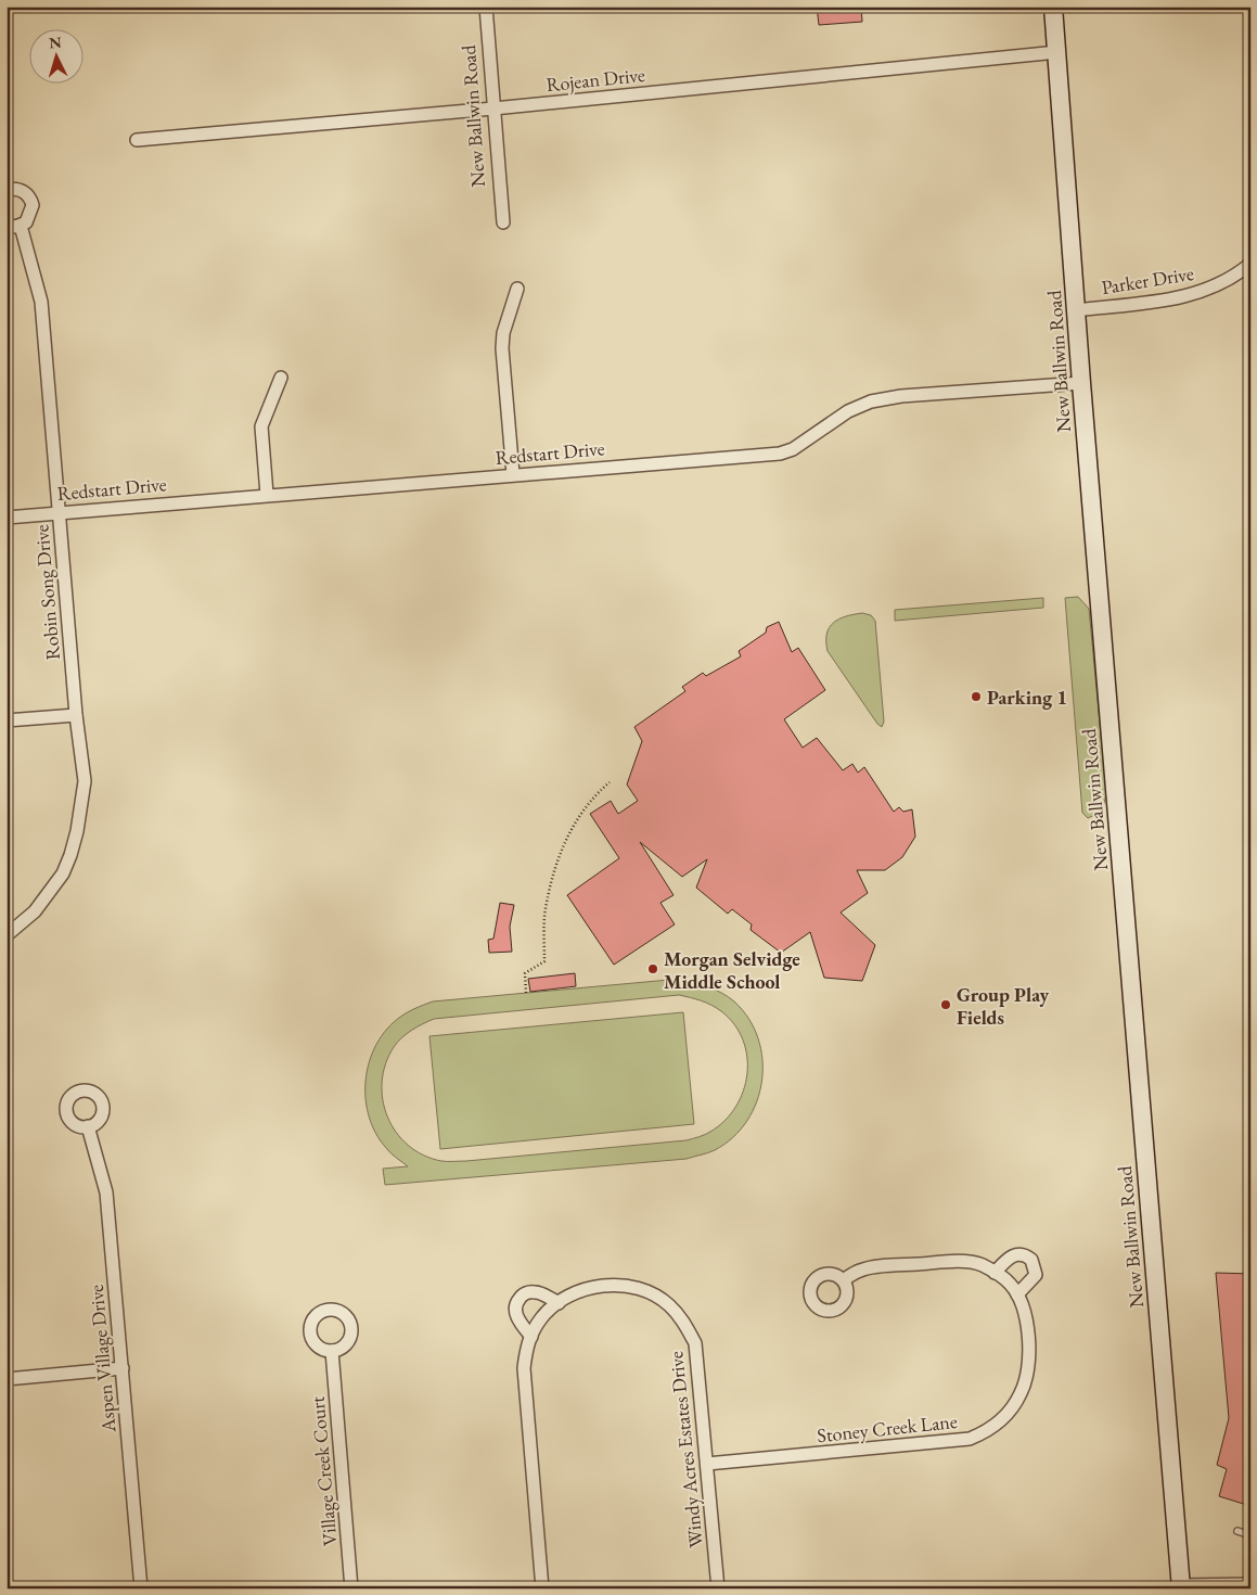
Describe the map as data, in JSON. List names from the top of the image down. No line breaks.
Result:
{"streets":{"main road":["New Ballwin Road"],"street":["Rojean Drive","Parker Drive","Redstart Drive","Robin Song Drive","Aspen Village Drive","Stoney Creek Lane","Windy Acres Estates Drive","Village Creek Court"]},"crossings":[["Rojean Drive","New Ballwin Road"],["New Ballwin Road","Parker Drive"],["New Ballwin Road","Redstart Drive"],["Redstart Drive","Robin Song Drive"],["Stoney Creek Lane","Windy Acres Estates Drive"]],"places":["Parking 1","Morgan Selvidge Middle School","Group Play Fields"],"north":"top"}
